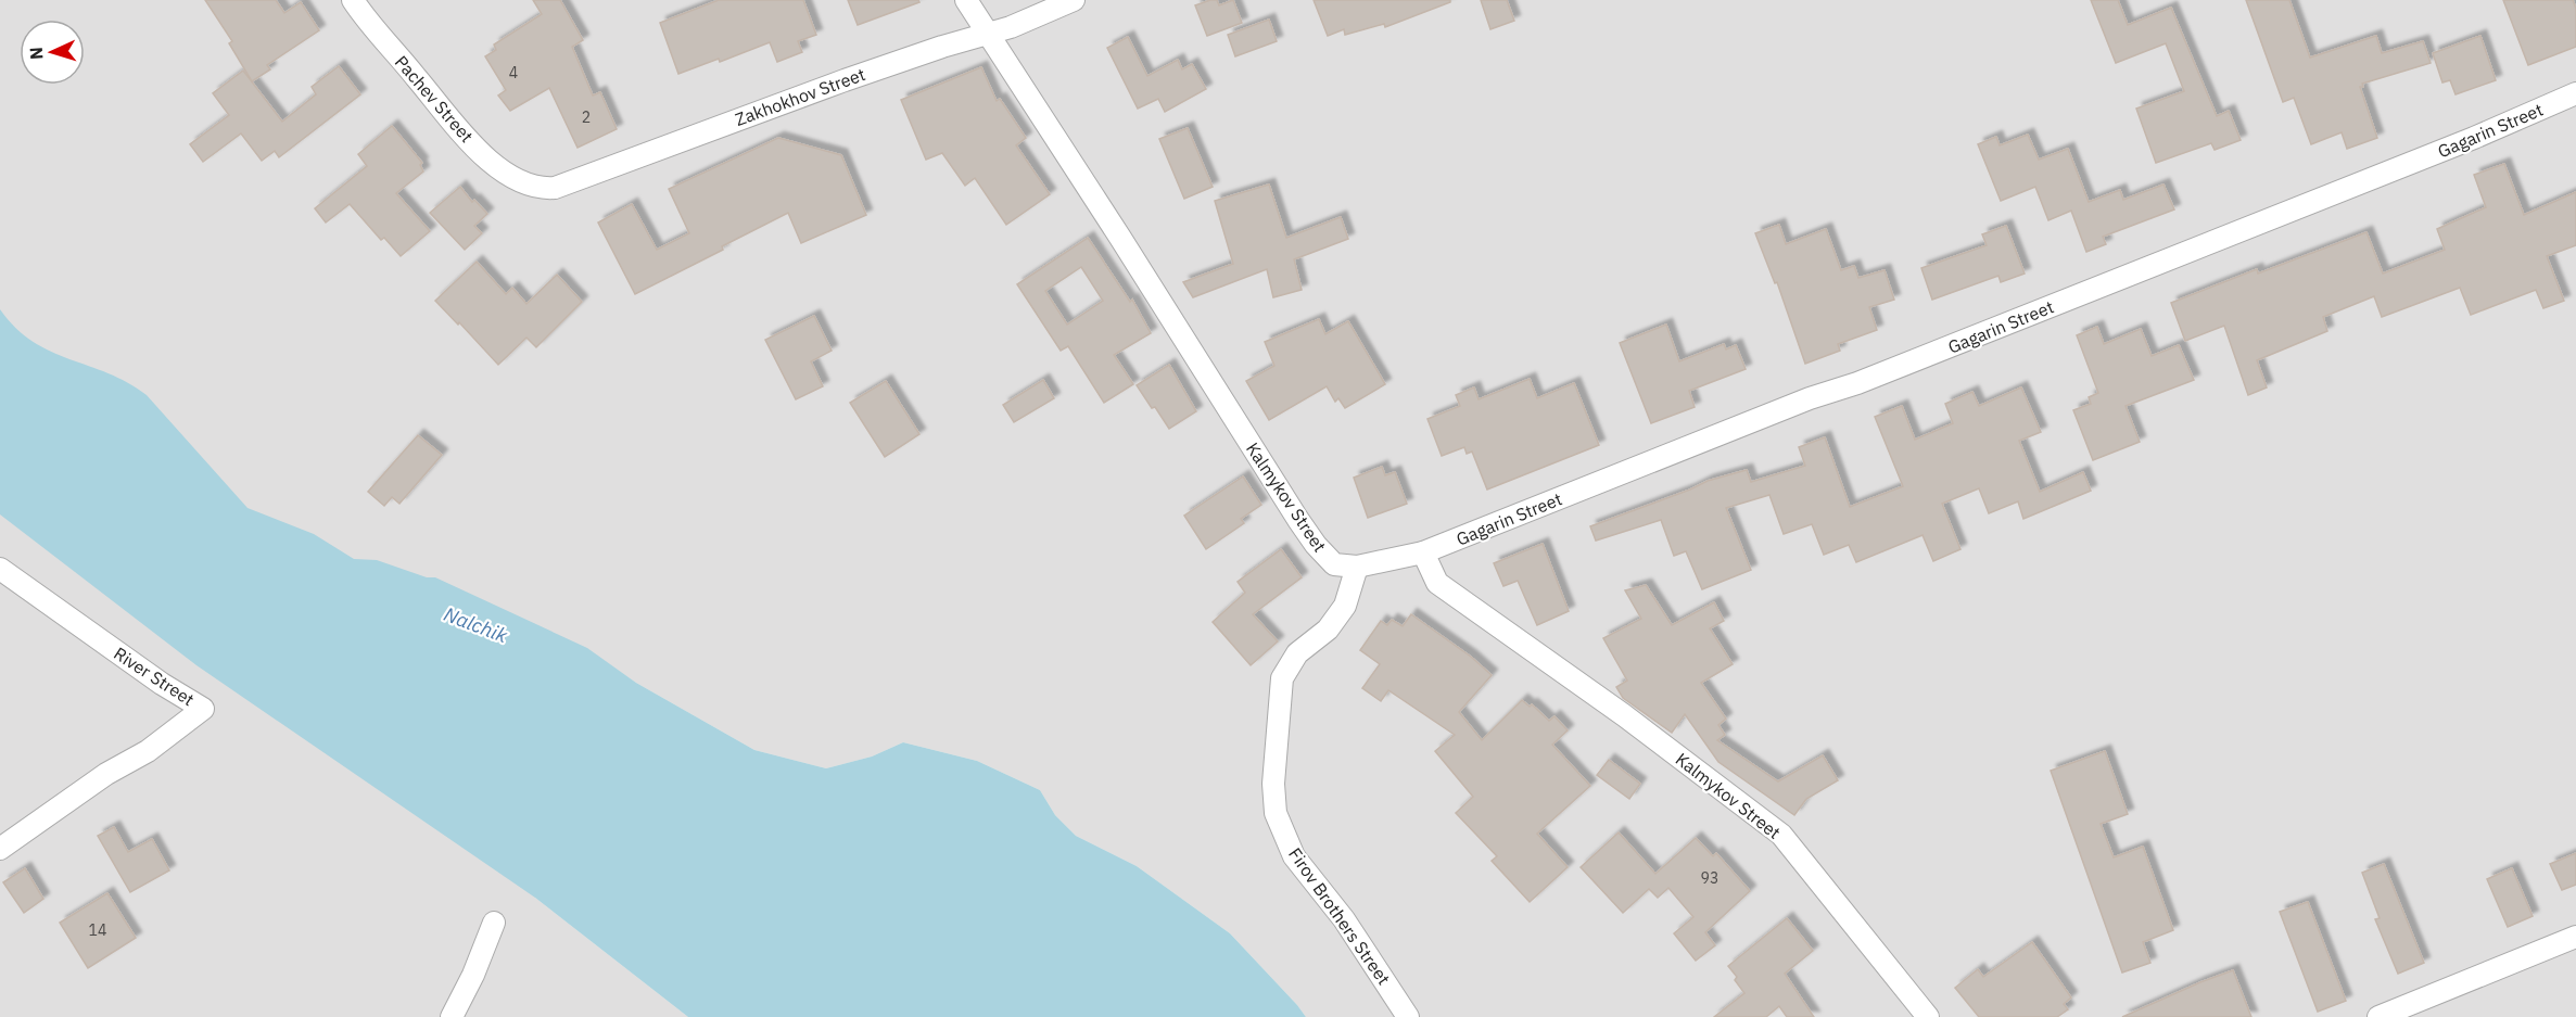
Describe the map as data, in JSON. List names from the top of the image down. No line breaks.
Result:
{"streets":{"street":["Zakhokhov Street","Pachev Street","Gagarin Street","Kalmykov Street","River Street","Firov Brothers Street"]},"crossings":[["Zakhokhov Street","Pachev Street"],["Zakhokhov Street","Kalmykov Street"],["Gagarin Street","Kalmykov Street"],["Kalmykov Street","Firov Brothers Street"]],"water":["Nalchik"],"house_numbers":["4","2","93","14"],"north":"left"}
